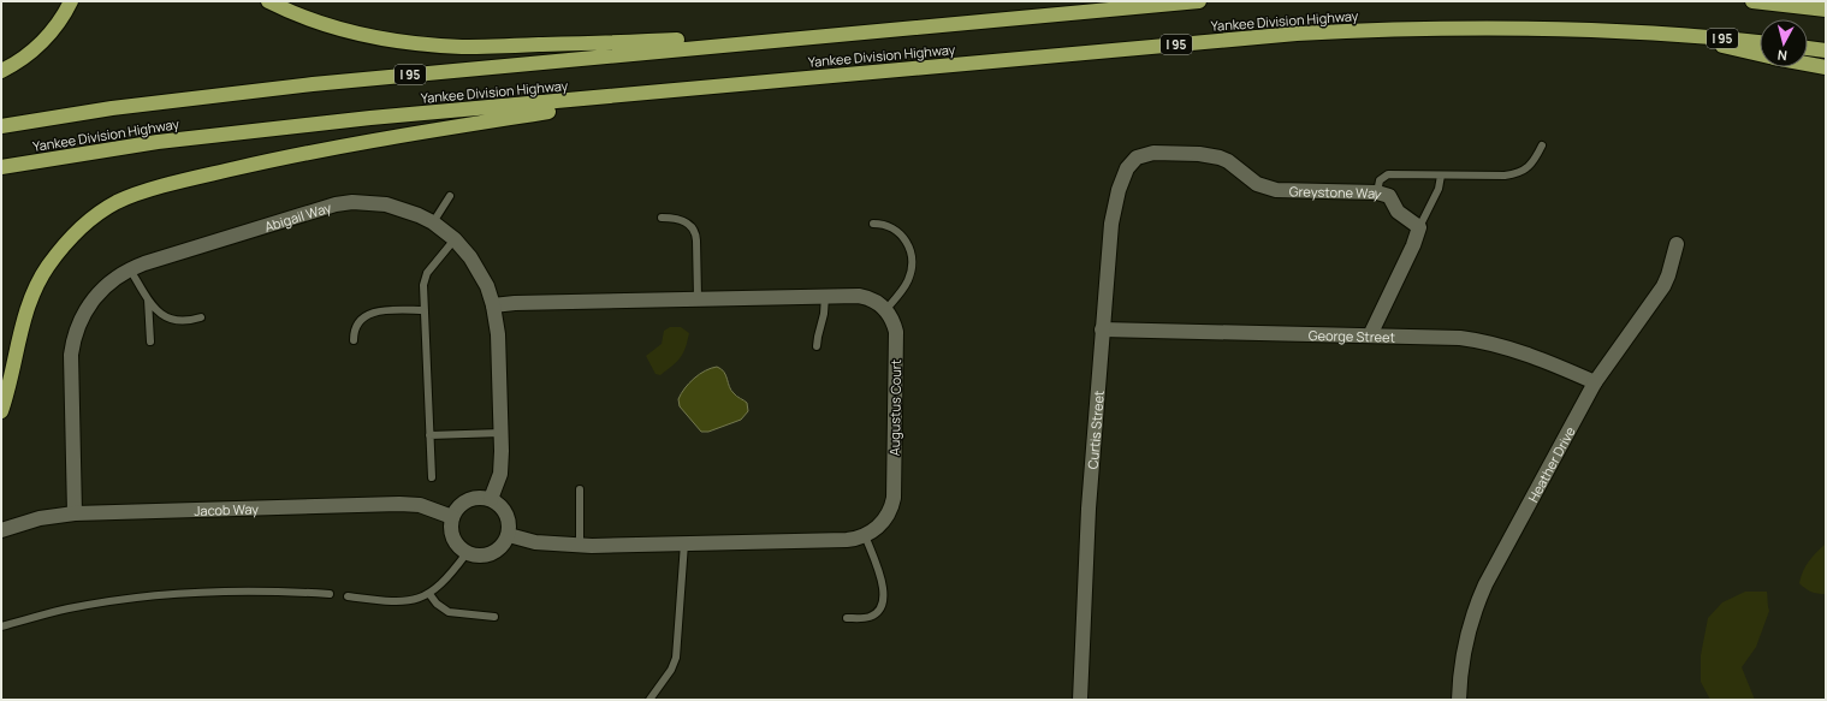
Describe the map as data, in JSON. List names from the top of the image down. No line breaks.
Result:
{"streets":{"highway":["Yankee Division Highway","I 95"],"street":["Greystone Way","Abigail Way","George Street","Augustus Court","Curtis Street","Heather Drive","Jacob Way"]},"crossings":[["Greystone Way","Curtis Street"],["Abigail Way","Jacob Way"],["George Street","Curtis Street"],["George Street","Heather Drive"]],"north":"bottom"}
